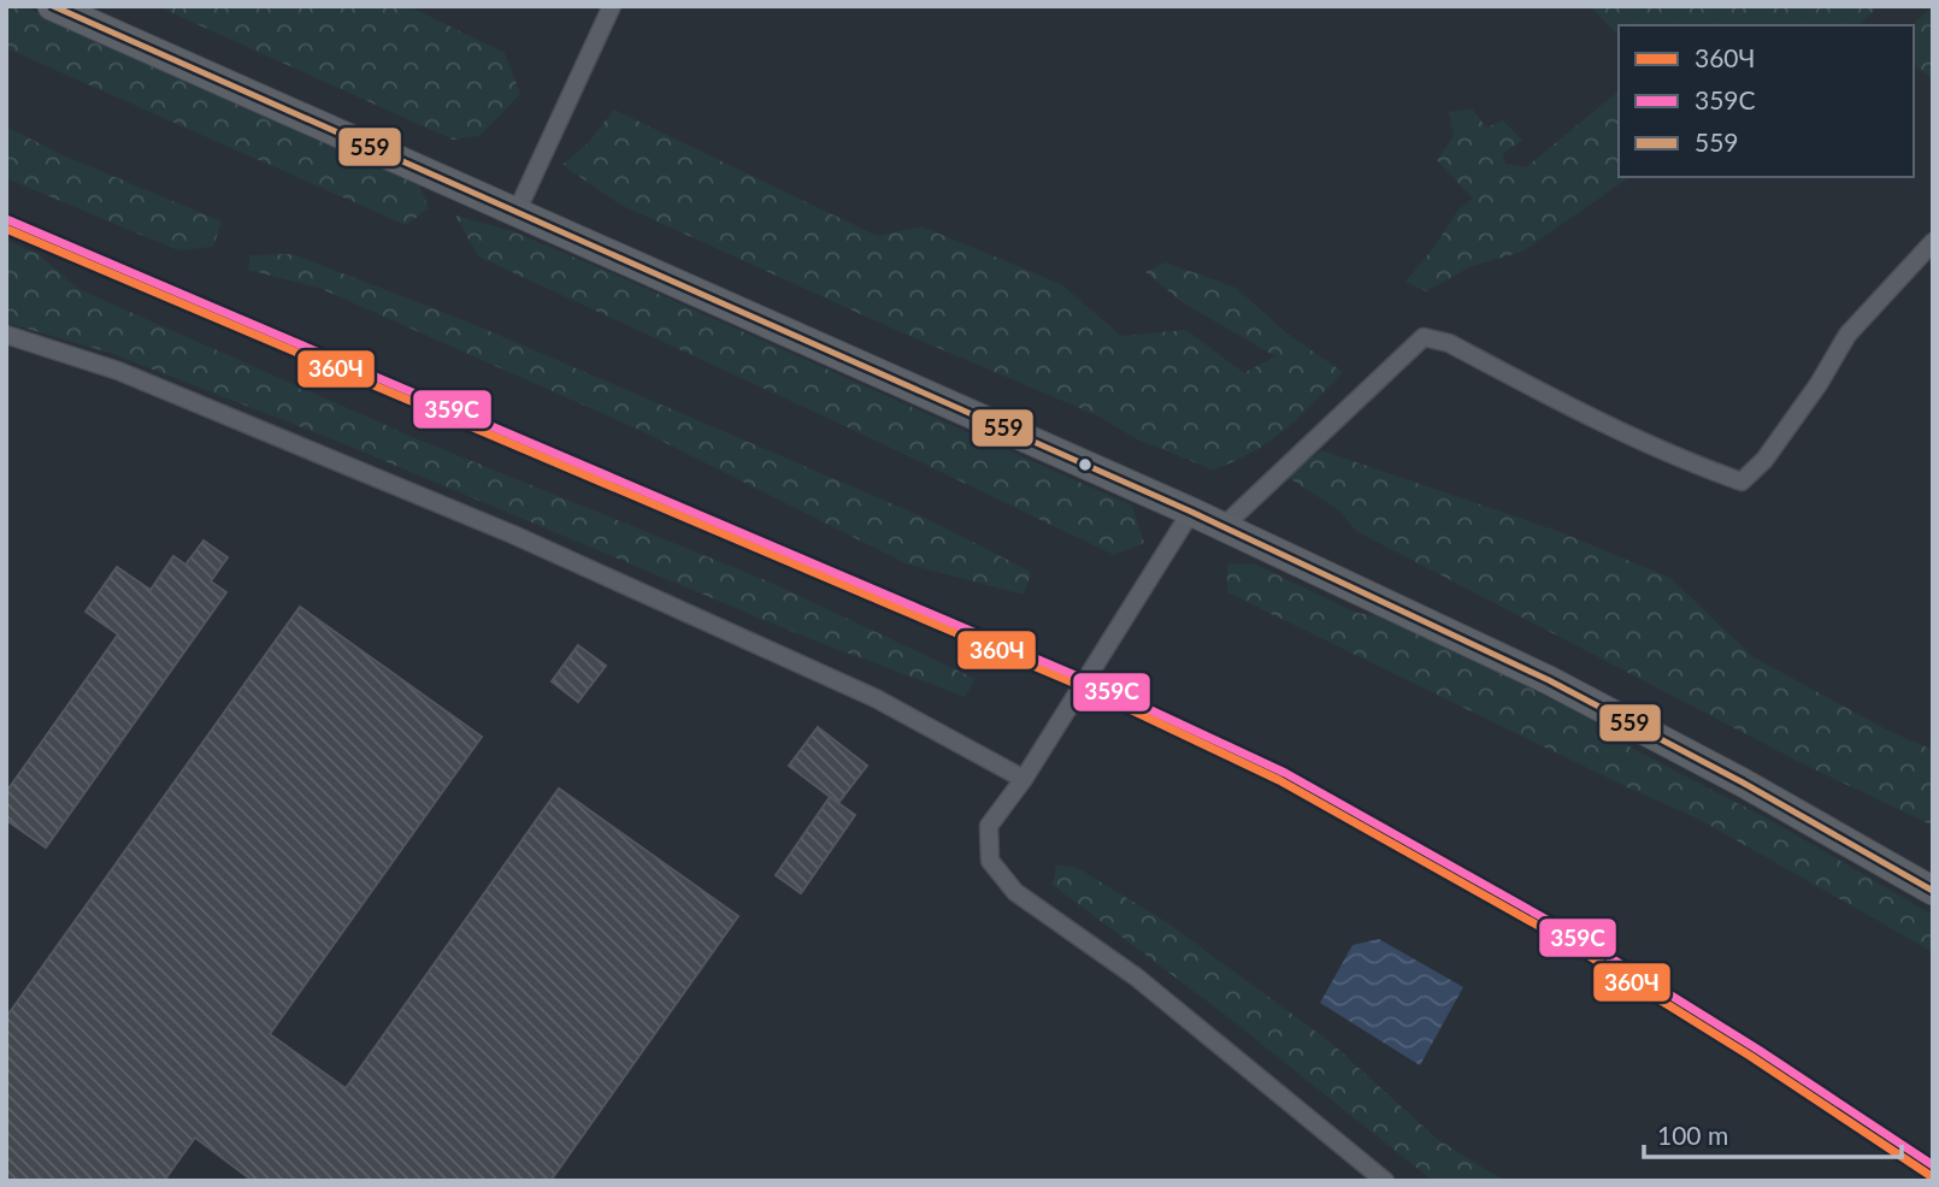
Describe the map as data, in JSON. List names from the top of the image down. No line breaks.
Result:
{"lines":["transit line 559","transit line 359С","transit line 360Ч"],"legend":["360Ч","359С","559"],"scale_bar":"100 m"}
